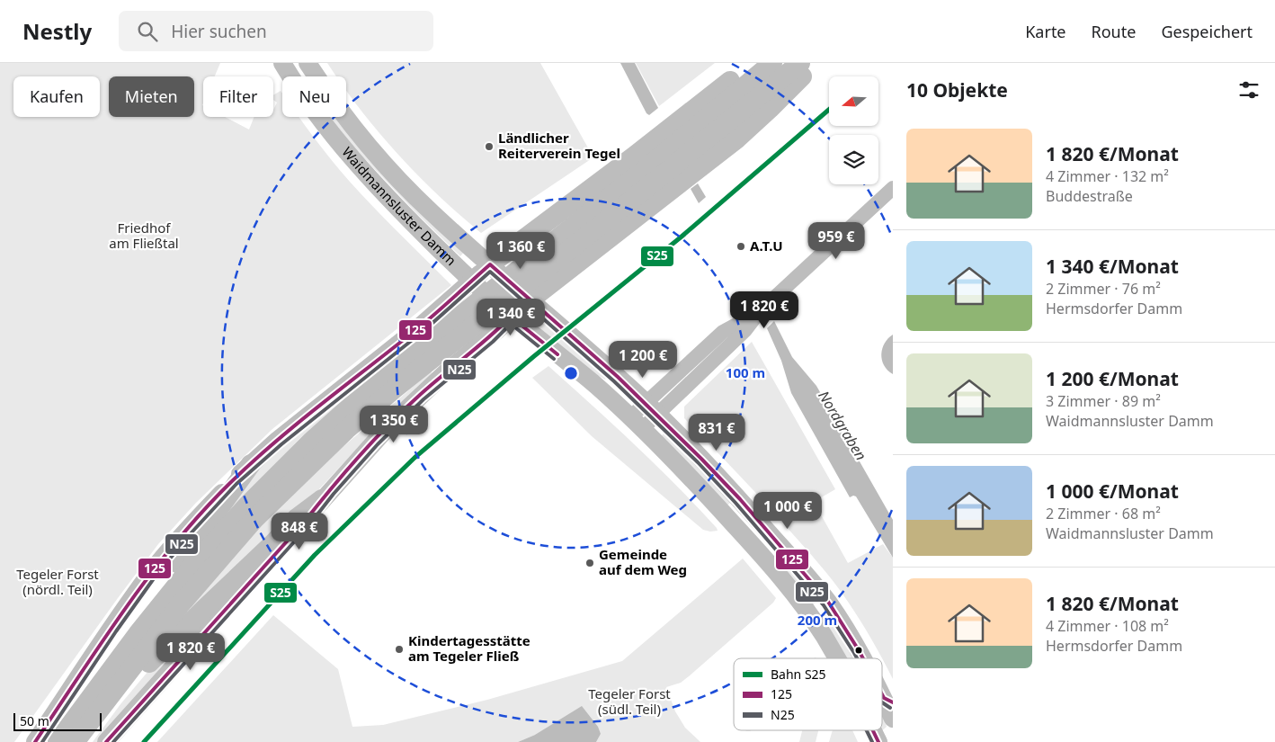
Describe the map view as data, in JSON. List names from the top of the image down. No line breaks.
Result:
{"streets":{"main road":["Waidmannsluster Damm"]},"water":["Nordgraben"],"parks":["Friedhof am Fließtal","Tegeler Forst (nördl. Teil)","Tegeler Forst (südl. Teil)"],"places":["Ländlicher Reiterverein Tegel","A.T.U","Gemeinde auf dem Weg","Kindertagesstätte am Tegeler Fließ"],"lines":["rail line S25","transit line 125","transit line N25"],"legend":["Bahn S25","125","N25"],"scale_bar":"50 m","north":"left","page":{"header":"Nestly","search":"Hier suchen","nav":["Karte","Route","Gespeichert"],"heading":"10 Objekte","chip":["Kaufen","Mieten","Filter","Neu"],"list":[{"name":"1 820 €/Monat","note":"4 Zimmer · 132 m² · Buddestraße"},{"name":"1 340 €/Monat","note":"2 Zimmer · 76 m² · Hermsdorfer Damm"},{"name":"1 200 €/Monat","note":"3 Zimmer · 89 m² · Waidmannsluster Damm"},{"name":"1 000 €/Monat","note":"2 Zimmer · 68 m² · Waidmannsluster Damm"},{"name":"1 820 €/Monat","note":"4 Zimmer · 108 m² · Hermsdorfer Damm"}],"price":["959 €","1 360 €","1 820 €","1 340 €","1 200 €","1 350 €","831 €","1 000 €","848 €","1 820 €"],"scale":"50 m"},"rings":["100 m","200 m"]}
